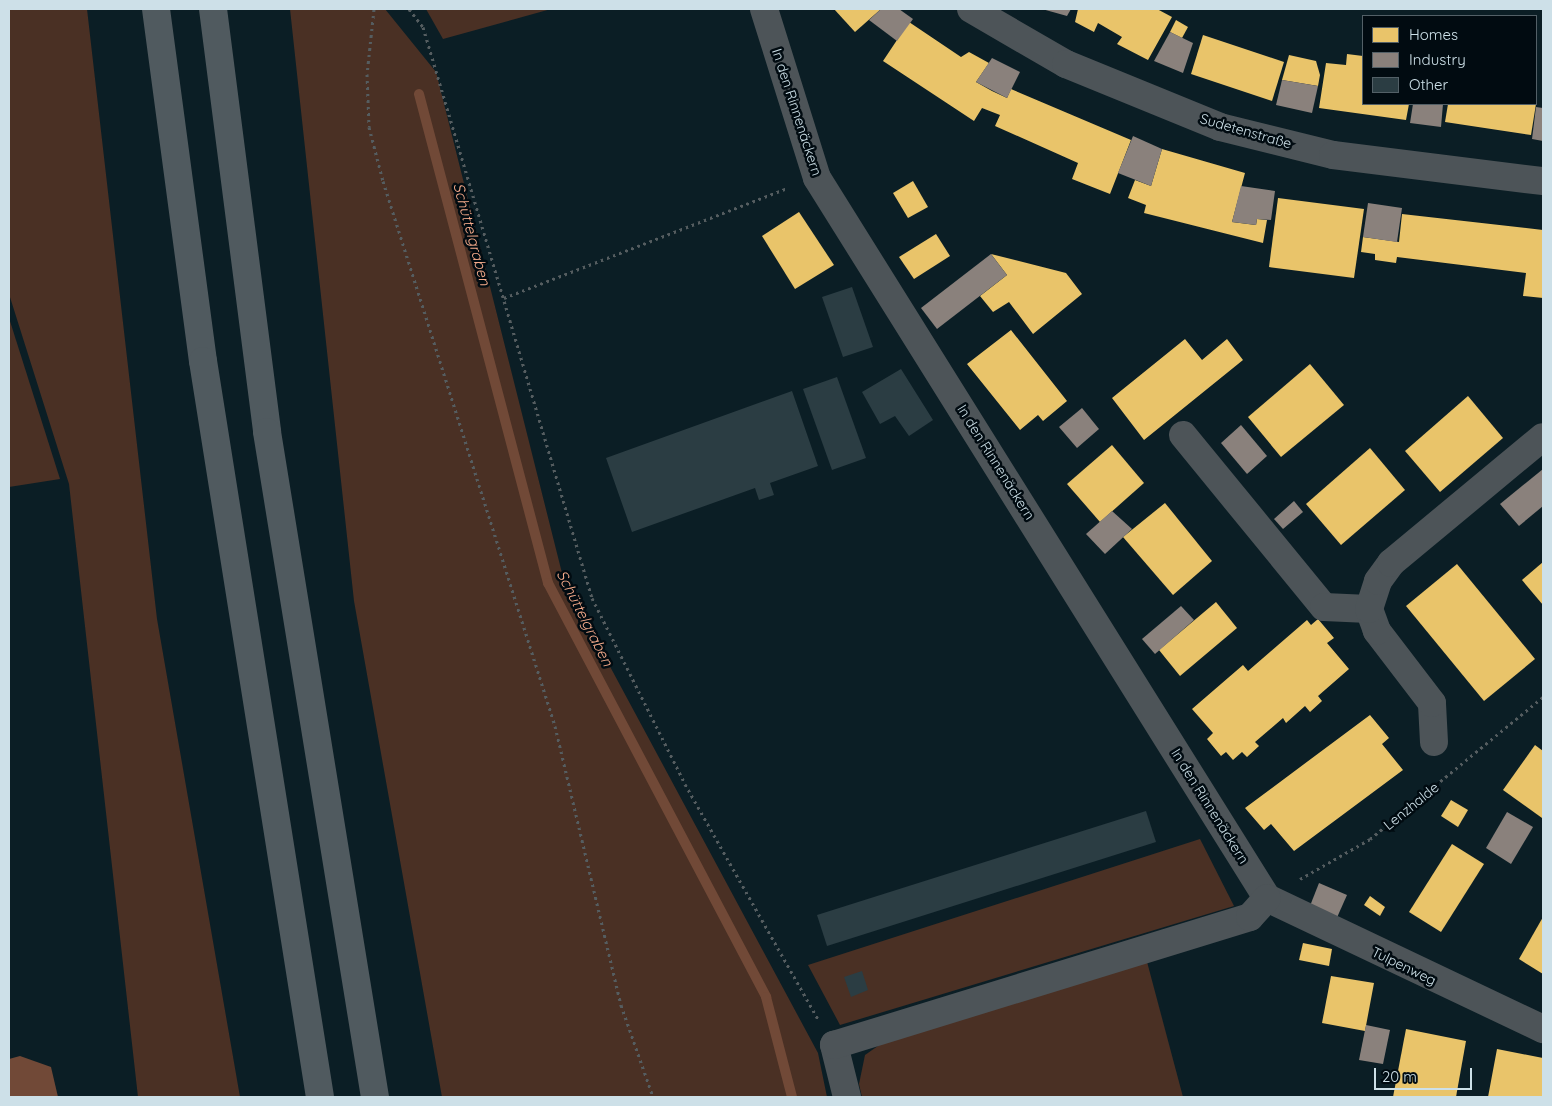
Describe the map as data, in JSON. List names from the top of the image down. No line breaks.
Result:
{"streets":{"street":["In den Rinnenäckern","Sudetenstraße","Tulpenweg"],"path":["Lenzhalde"]},"crossings":[["In den Rinnenäckern","Lenzhalde"],["In den Rinnenäckern","Tulpenweg"],["Lenzhalde","Tulpenweg"]],"water":["Schüttelgraben"],"legend":["Homes","Industry","Other"],"scale_bar":"20 m"}
